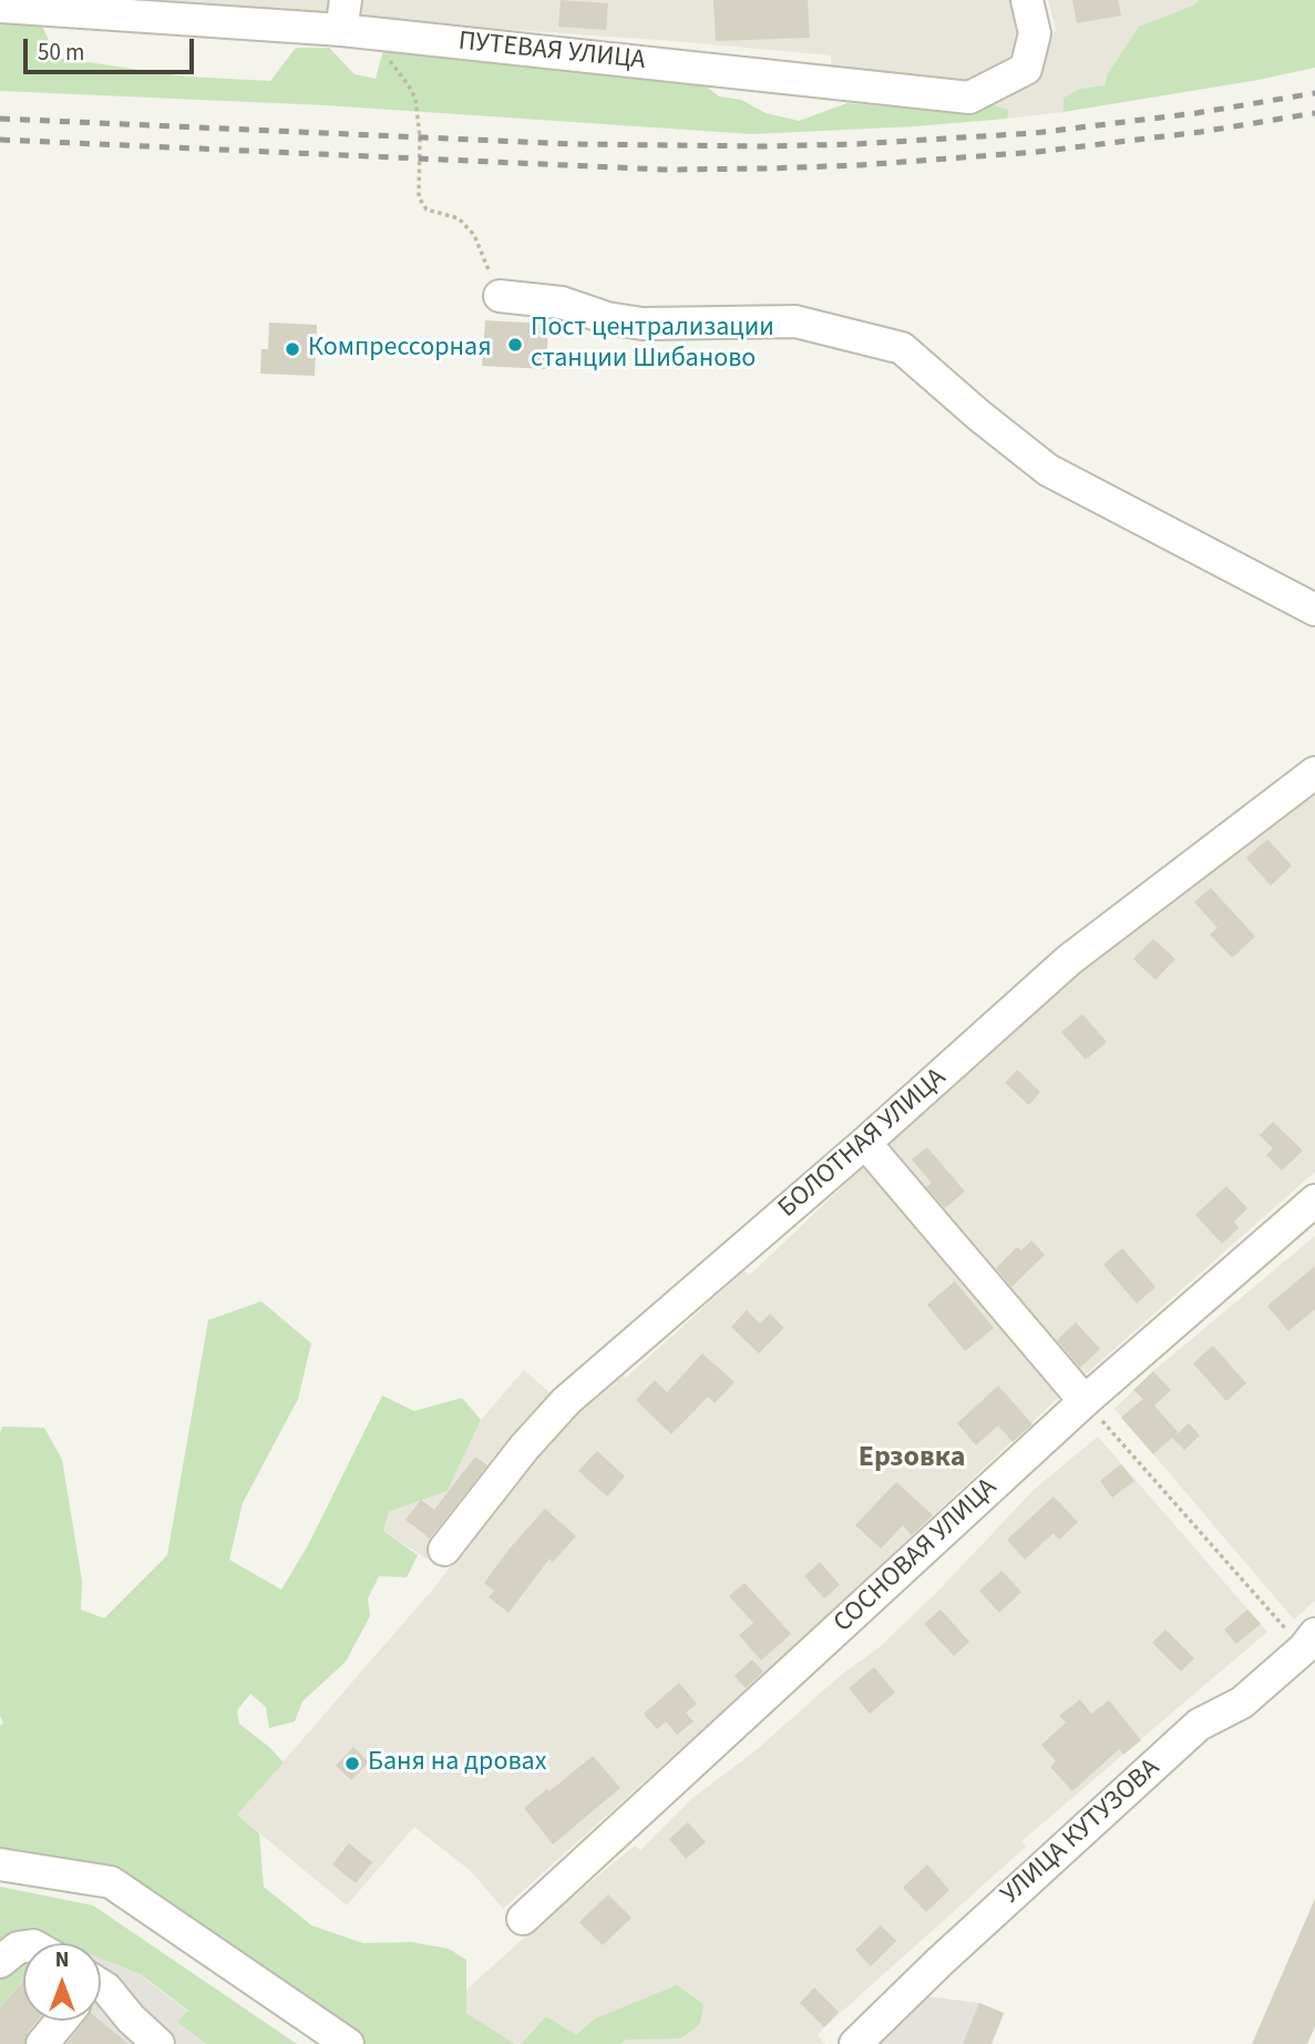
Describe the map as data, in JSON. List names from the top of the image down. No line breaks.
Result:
{"streets":{"street":["ПУТЕВАЯ УЛИЦА","БОЛОТНАЯ УЛИЦА","СОСНОВАЯ УЛИЦА","УЛИЦА КУТУЗОВА"]},"districts":["Ерзовка"],"places":["Пост централизации станции Шибаново","Компрессорная","Баня на дровах"],"scale_bar":"50 m","north":"top"}
